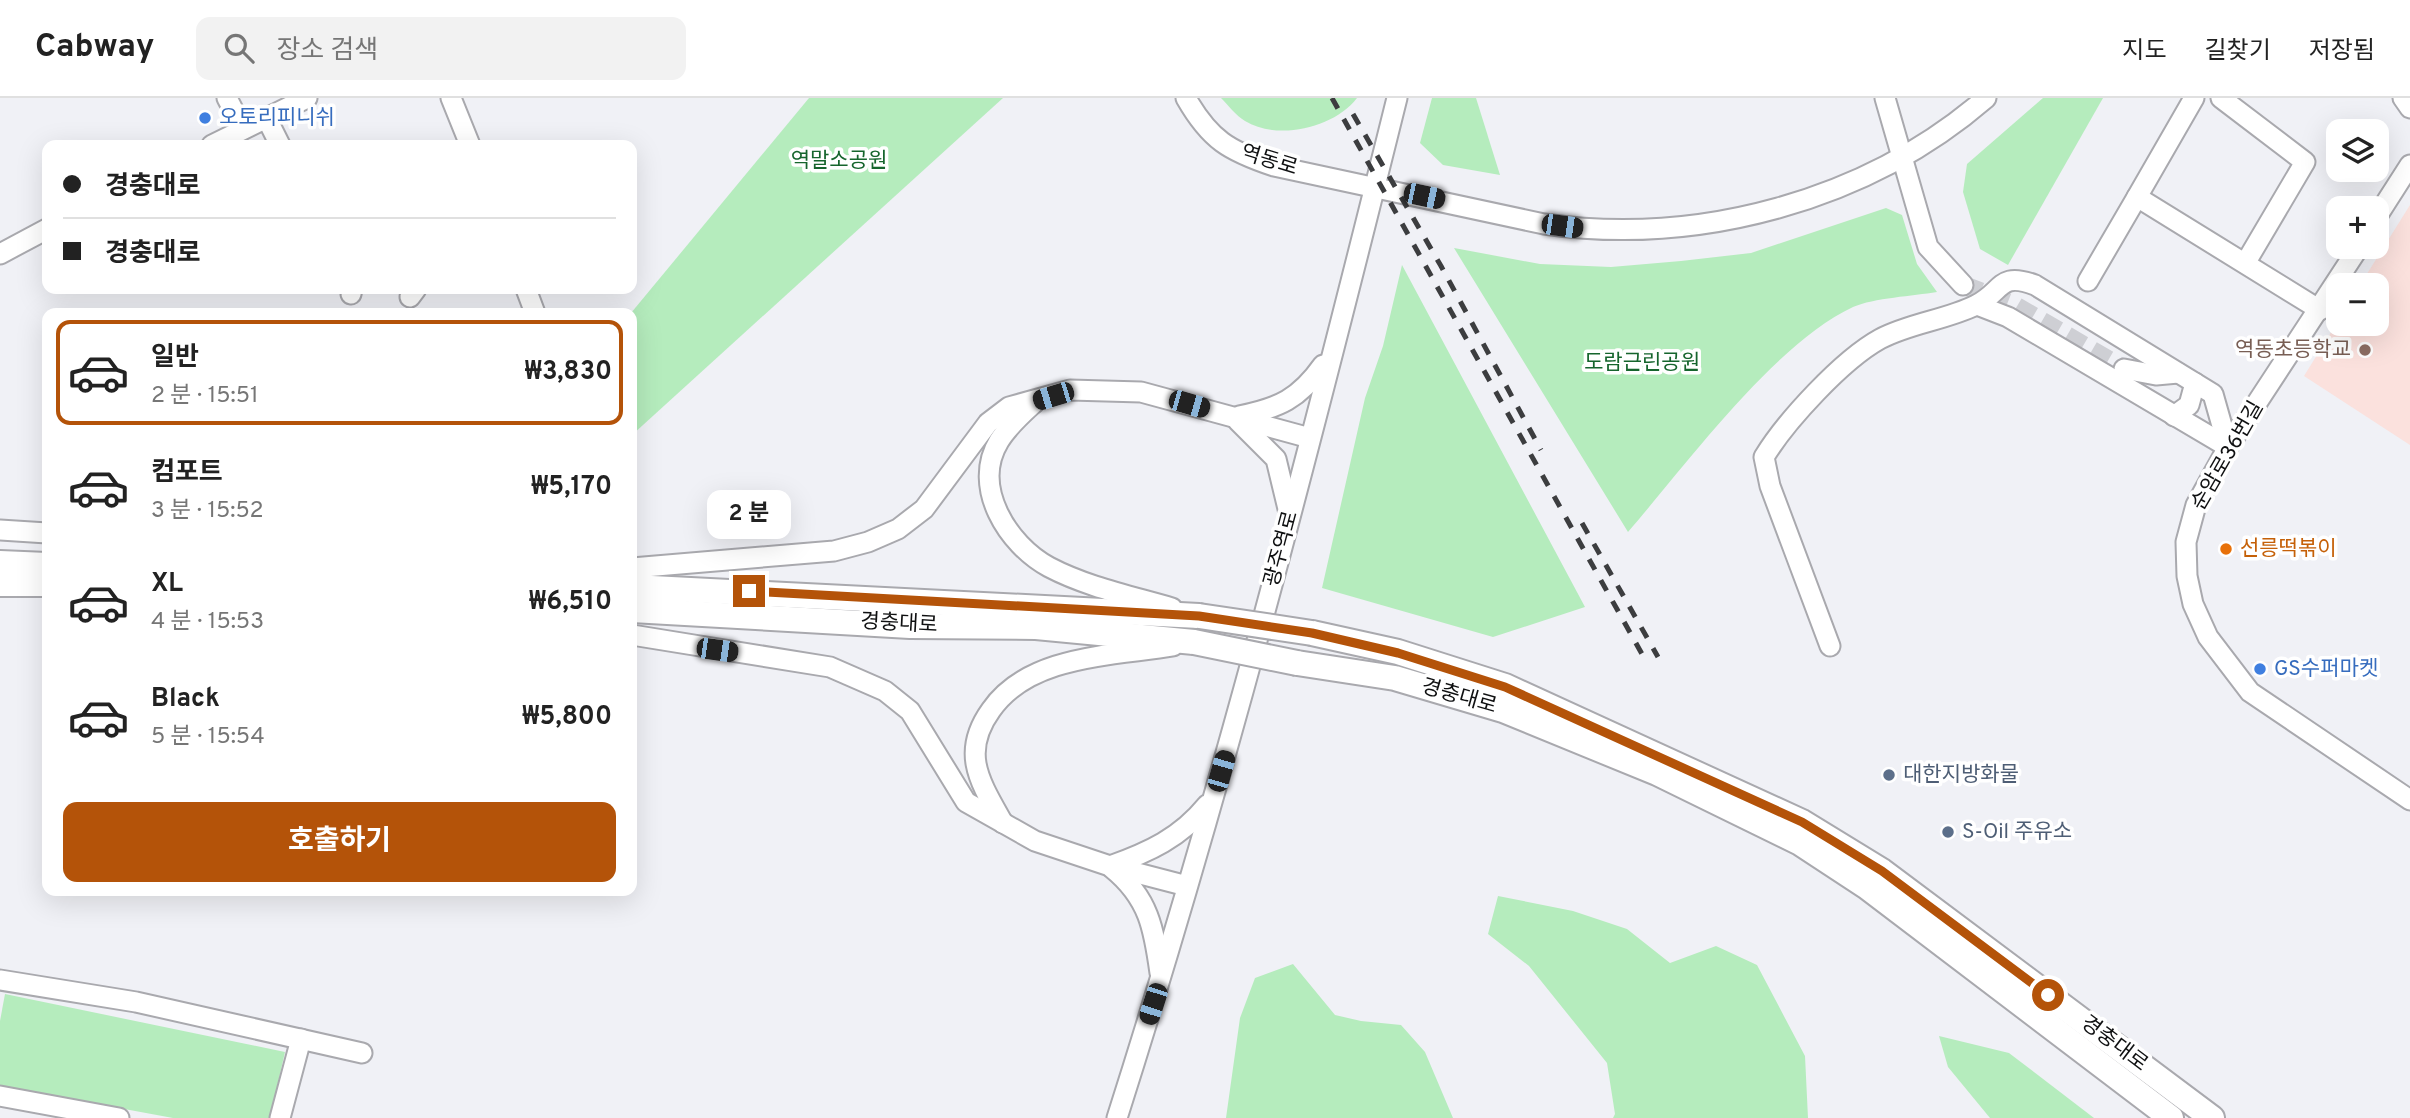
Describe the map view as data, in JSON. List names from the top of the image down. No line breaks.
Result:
{"streets":{"main road":["경충대로"],"street":["역동로","순암로36번길","광주역로"]},"crossings":[["역동로","광주역로"]],"parks":["역말소공원","도람근린공원"],"places":["오토리피니쉬","역동초등학교","선릉떡볶이","GS수퍼마켓","대한지방화물","S-Oil 주유소"],"page":{"header":"Cabway","search":"장소 검색","nav":["지도","길찾기","저장됨"],"map_buttons":["+","−"],"banner":["경충대로","경충대로"],"list":[{"name":"일반","note":"2 분 · 15:51","value":"₩3,830"},{"name":"컴포트","note":"3 분 · 15:52","value":"₩5,170"},{"name":"XL","note":"4 분 · 15:53","value":"₩6,510"},{"name":"Black","note":"5 분 · 15:54","value":"₩5,800"}],"bubble":"2 분","buttons":"호출하기"}}
